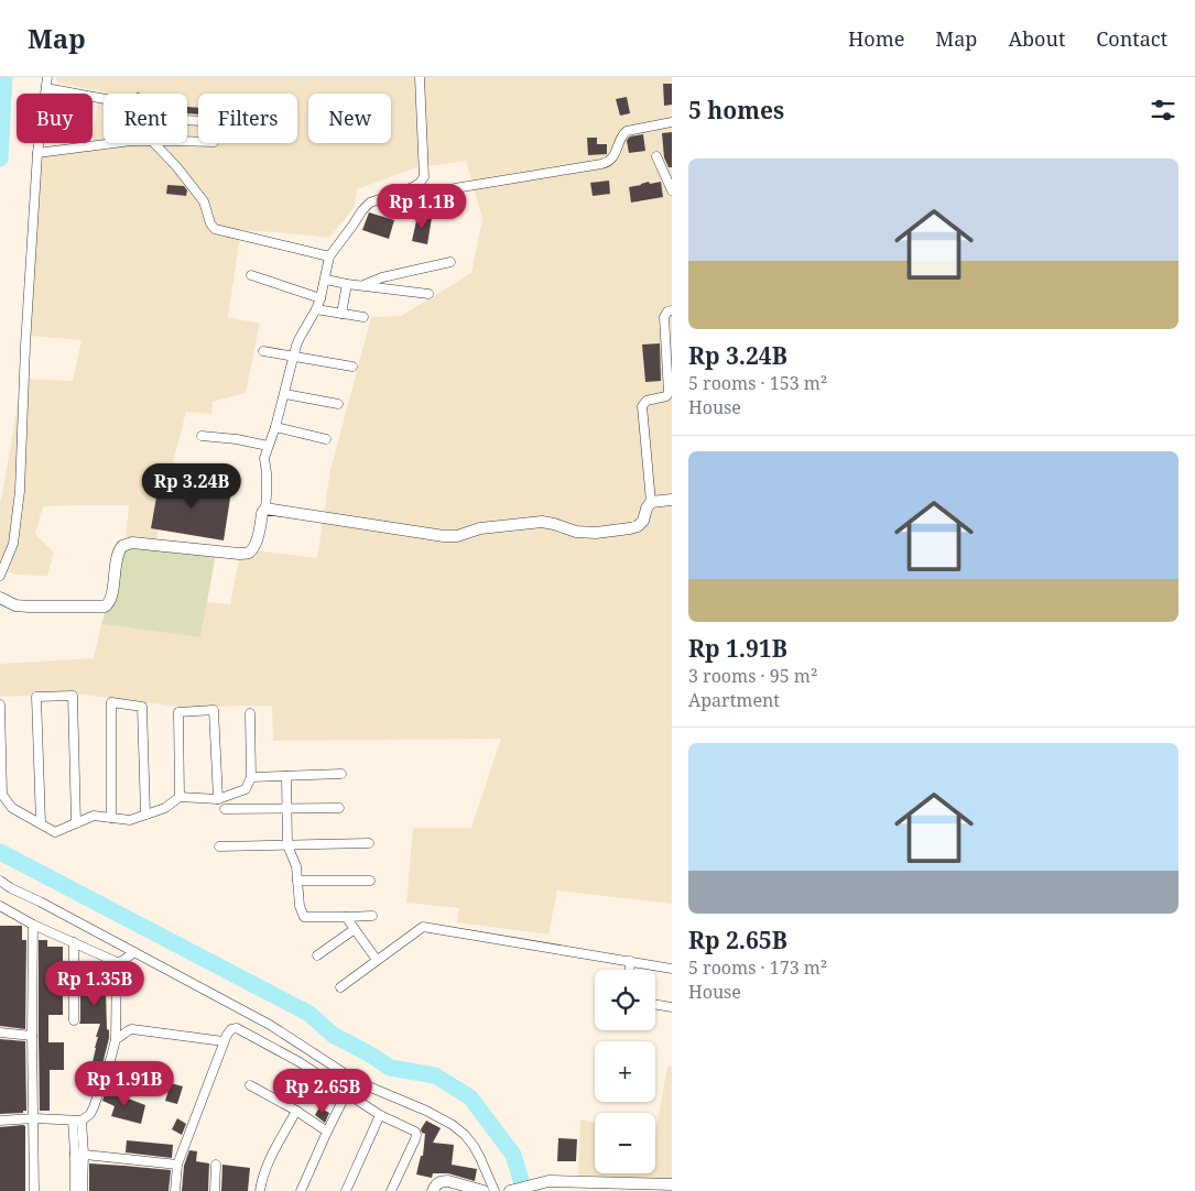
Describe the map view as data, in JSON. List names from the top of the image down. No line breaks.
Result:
{"page":{"header":"Map","nav":["Home","Map","About","Contact"],"heading":"5 homes","chip":["Buy","Rent","Filters","New"],"list":[{"name":"Rp 3.24B","note":"5 rooms · 153 m² · House"},{"name":"Rp 1.91B","note":"3 rooms · 95 m² · Apartment"},{"name":"Rp 2.65B","note":"5 rooms · 173 m² · House"}],"price":["Rp 1.1B","Rp 3.24B","Rp 1.35B","Rp 1.91B","Rp 2.65B"],"map_buttons":["+","−"]}}
